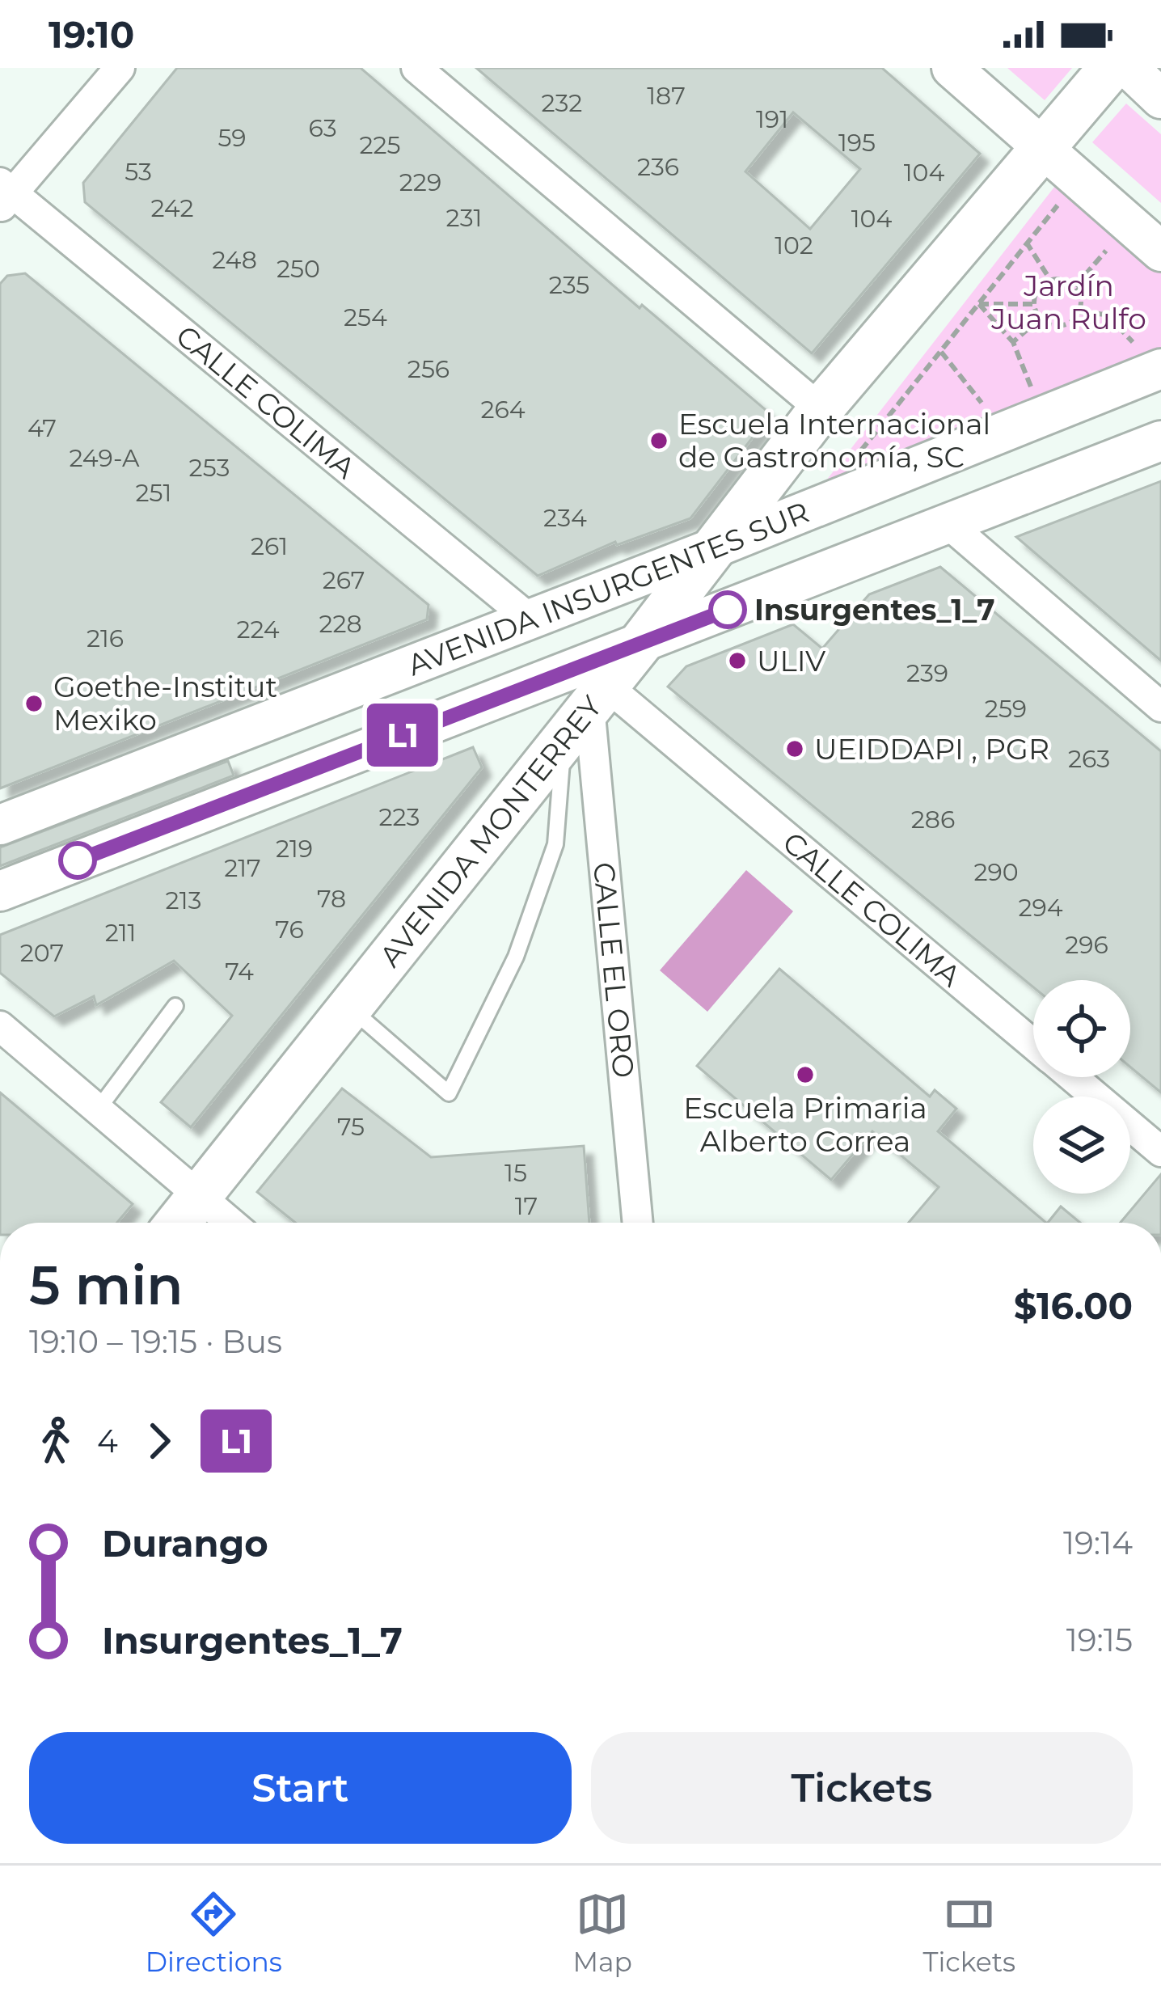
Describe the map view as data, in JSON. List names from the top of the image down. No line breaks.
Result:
{"streets":{"main road":["AVENIDA INSURGENTES SUR","AVENIDA MONTERREY"],"street":["CALLE COLIMA","CALLE EL ORO"]},"crossings":[["CALLE COLIMA","AVENIDA INSURGENTES SUR"],["CALLE COLIMA","AVENIDA MONTERREY"],["CALLE COLIMA","CALLE EL ORO"],["AVENIDA INSURGENTES SUR","AVENIDA MONTERREY"],["AVENIDA MONTERREY","CALLE EL ORO"]],"parks":["Jardín Juan Rulfo"],"places":["Escuela Internacional de Gastronomía, SC","Insurgentes_1_7","ULIV","Goethe-Institut Mexiko","UEIDDAPI , PGR","Escuela Primaria Alberto Correa"],"lines":["bus line L1"],"house_numbers":["187","232","191","63","59","195","225","236","53","104","229","242","231","104","102","248","250","235","254","256","264","47","249-A","253","251","234","261","267","228","224","216","239","259","263","223","286","219","217","290","78","213","294","76","211","296","207","74","75","15","17"],"page":{"status":"19:10","on_map":"L1","heading":["5 min","19:10 – 19:15 · Bus","$16.00"],"legs":["4","L1"],"list":[{"name":"Durango","value":"19:14"},{"name":"Insurgentes_1_7","value":"19:15"}],"buttons":["Start","Tickets"],"tabs":["Directions","Map","Tickets"]}}
